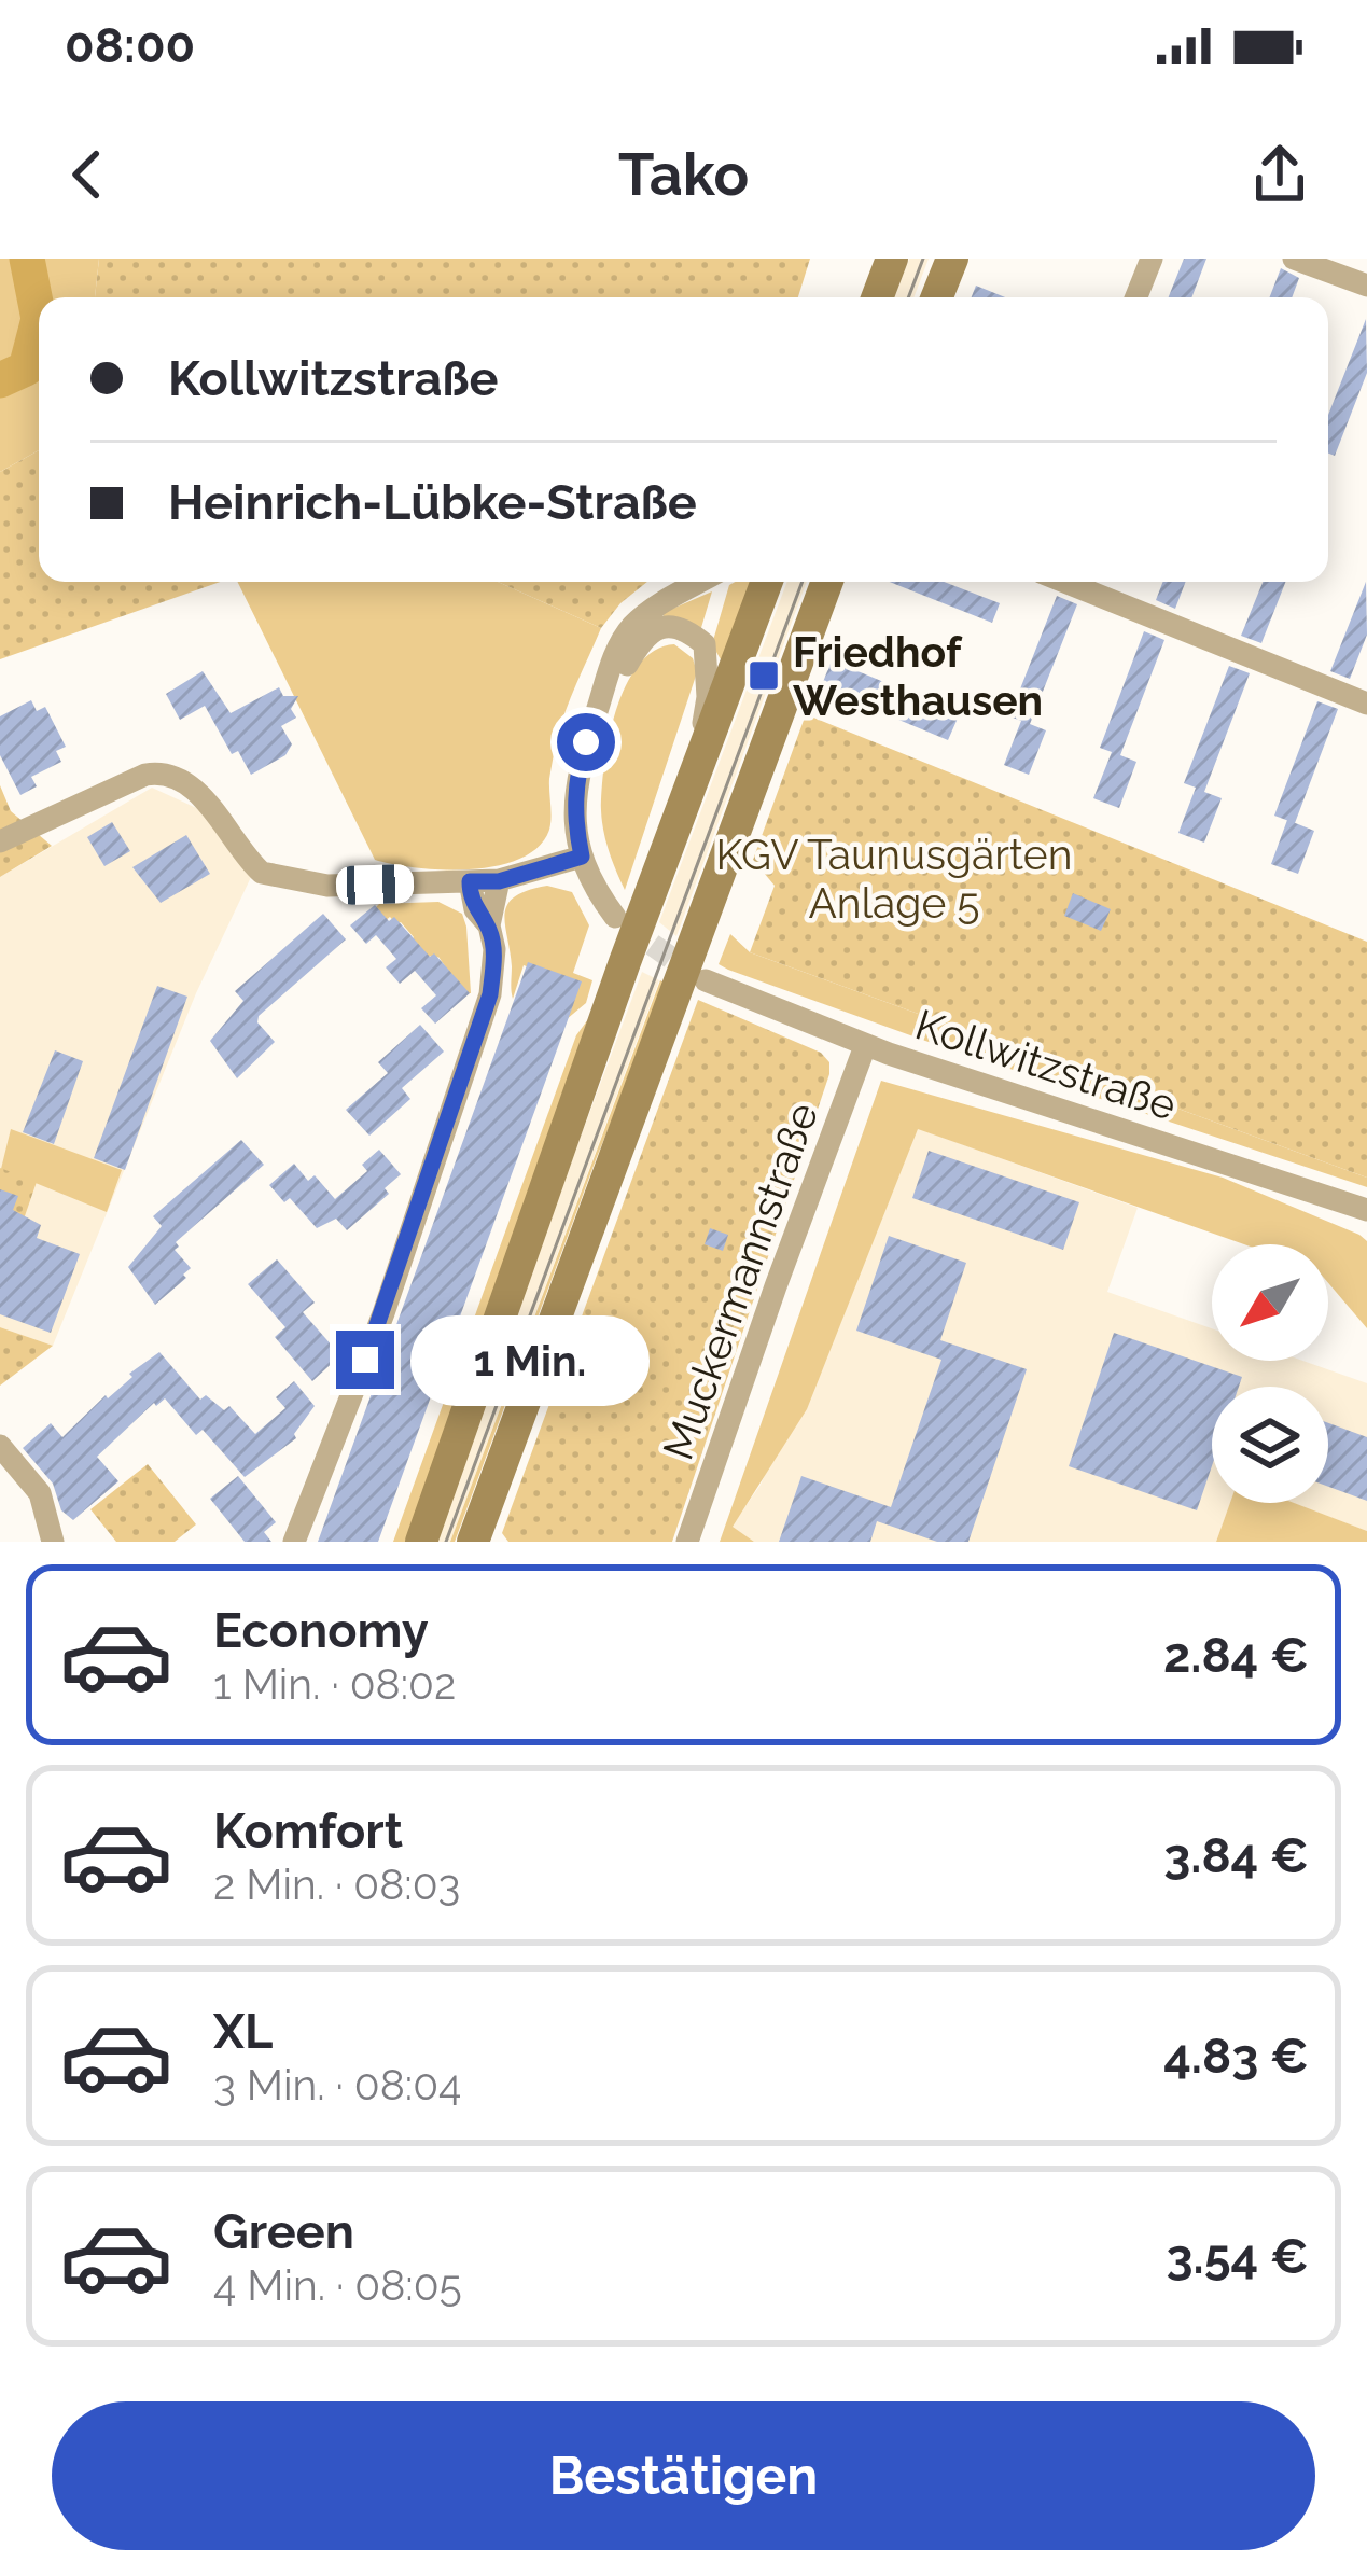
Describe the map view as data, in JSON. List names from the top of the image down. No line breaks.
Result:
{"streets":{"street":["Kollwitzstraße","Muckermannstraße"]},"crossings":[["Kollwitzstraße","Muckermannstraße"]],"parks":["KGV Taunusgärten Anlage 5"],"places":{"transit":["Friedhof Westhausen"]},"north":"bottom left","page":{"status":"08:00","header":"Tako","banner":["Kollwitzstraße","Heinrich-Lübke-Straße"],"bubble":"1 Min.","list":[{"name":"Economy","note":"1 Min. · 08:02","value":"2.84 €"},{"name":"Komfort","note":"2 Min. · 08:03","value":"3.84 €"},{"name":"XL","note":"3 Min. · 08:04","value":"4.83 €"},{"name":"Green","note":"4 Min. · 08:05","value":"3.54 €"}],"buttons":"Bestätigen"}}
